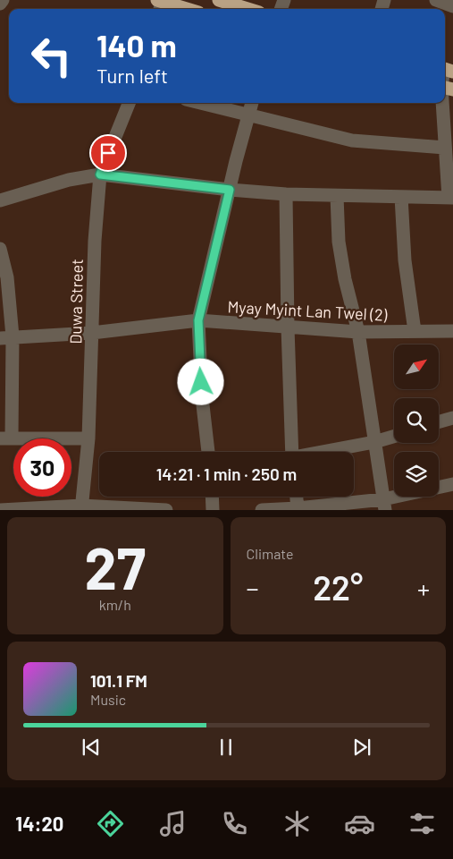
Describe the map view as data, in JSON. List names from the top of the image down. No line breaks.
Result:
{"streets":{"street":["Duwa Street","Myay Myint Lan Twel (2)"]},"crossings":[["Duwa Street","Myay Myint Lan Twel (2)"]],"north":"top right","page":{"turn":["140 m","Turn left"],"limit":"30","trip":"14:21 · 1 min · 250 m","tile":[["27","km/h"],"Climate"],"heat":["−","22°","+"],"song":["101.1 FM","Music"],"tabs":"14:20"}}
